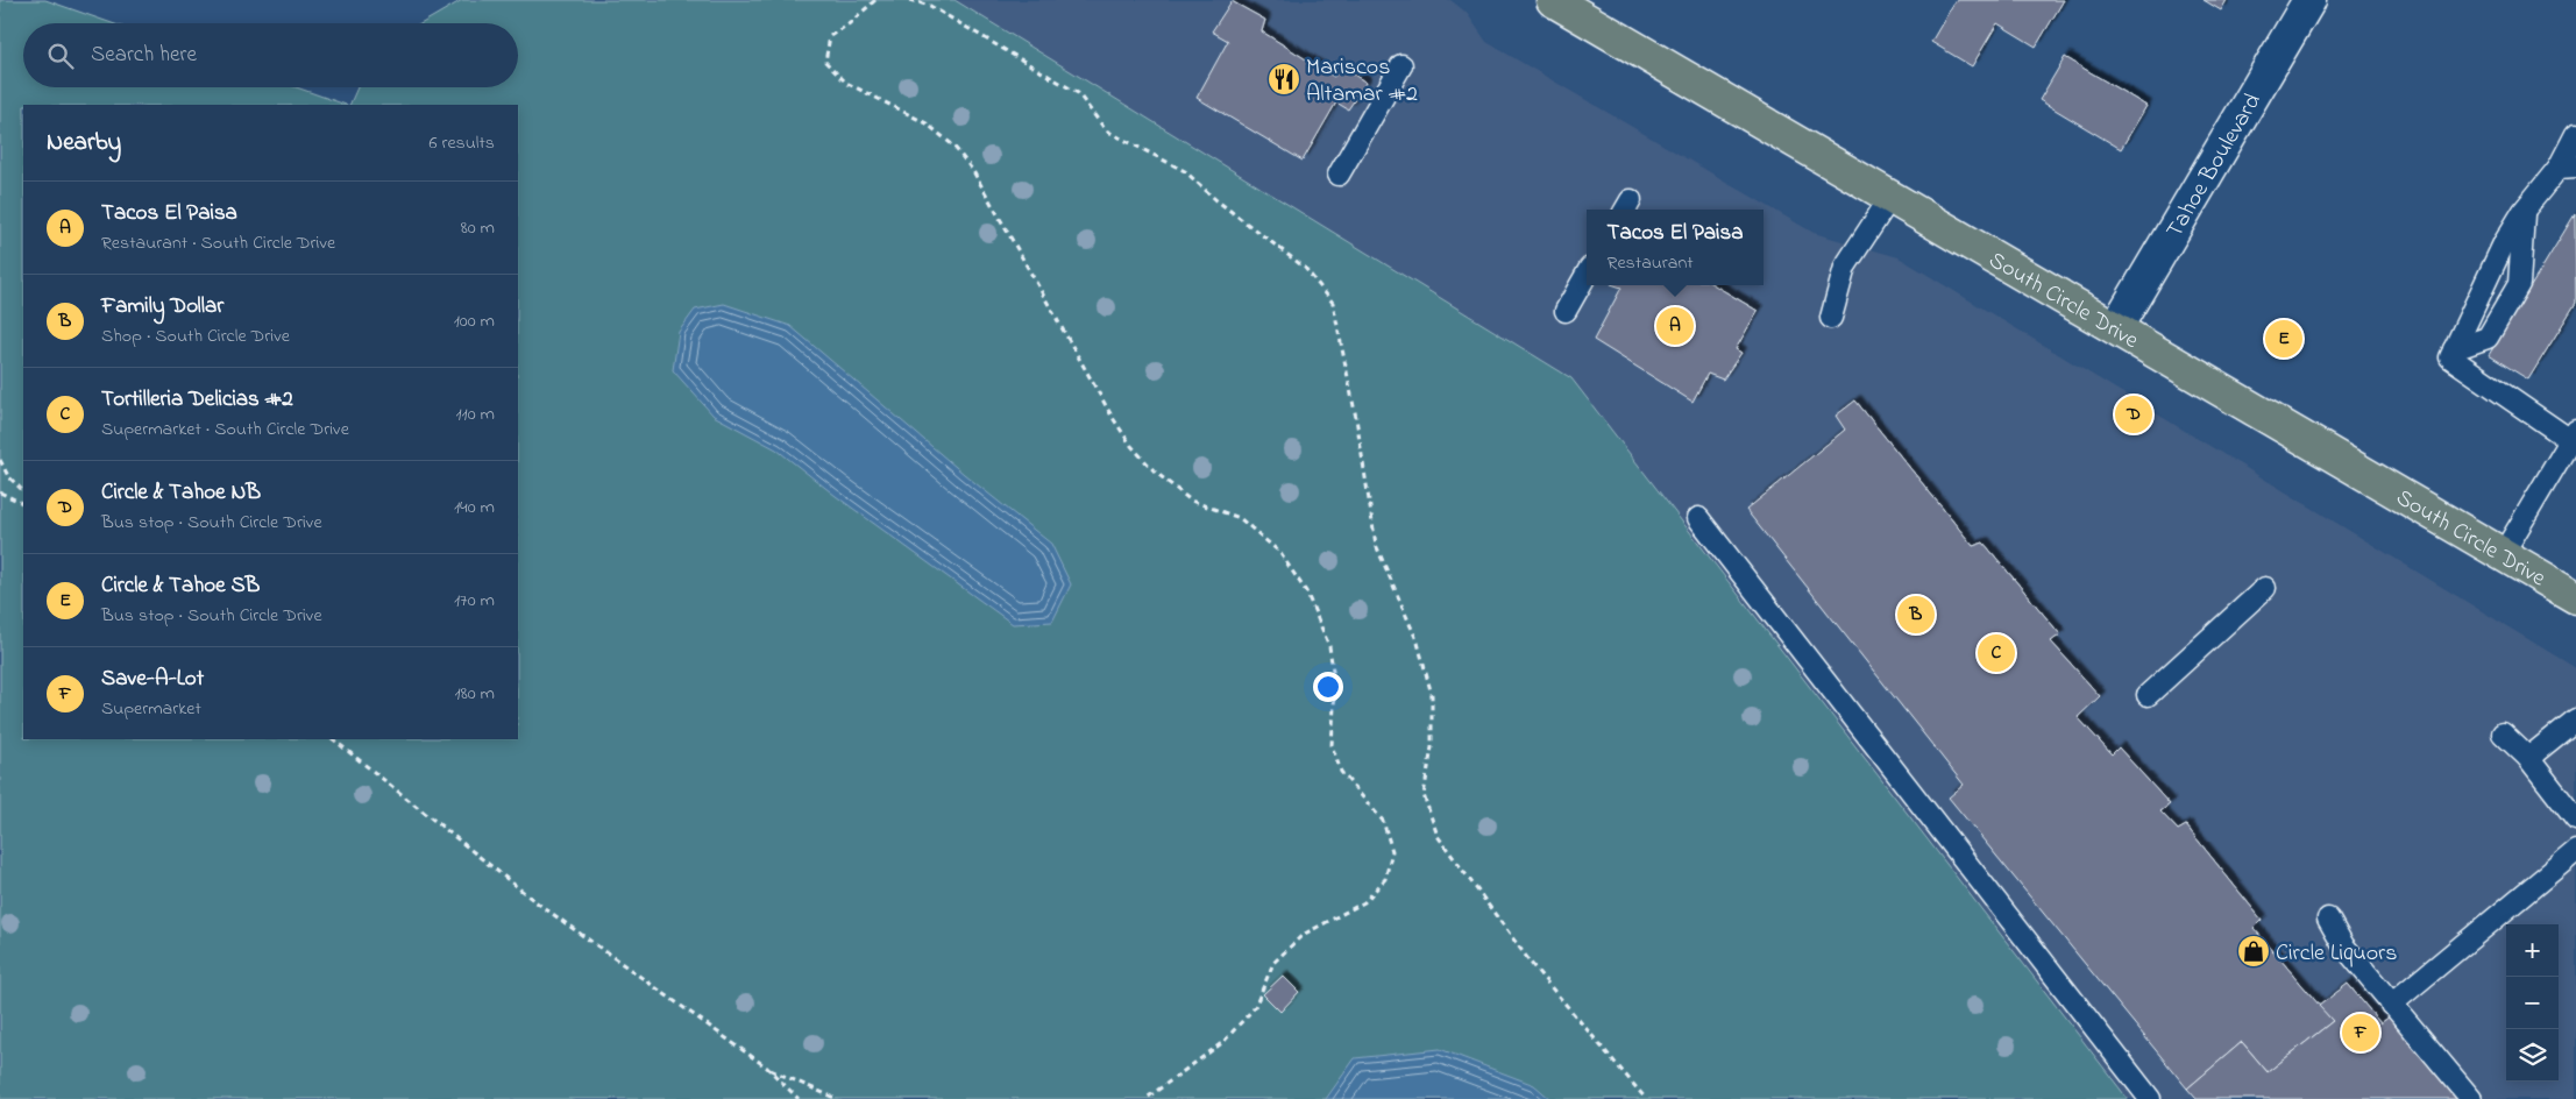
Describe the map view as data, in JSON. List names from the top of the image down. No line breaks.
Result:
{"streets":{"main road":["South Circle Drive"],"street":["Tahoe Boulevard"]},"crossings":[["Tahoe Boulevard","South Circle Drive"]],"places":{"restaurant":["Mariscos Altamar #2"],"shop":["Circle Liquors"]},"page":{"search":"Search here","heading":["Nearby","6 results"],"list":[{"mark":"A","name":"Tacos El Paisa","note":"Restaurant · South Circle Drive","value":"80 m"},{"mark":"B","name":"Family Dollar","note":"Shop · South Circle Drive","value":"100 m"},{"mark":"C","name":"Tortilleria Delicias #2","note":"Supermarket · South Circle Drive","value":"110 m"},{"mark":"D","name":"Circle & Tahoe NB","note":"Bus stop · South Circle Drive","value":"140 m"},{"mark":"E","name":"Circle & Tahoe SB","note":"Bus stop · South Circle Drive","value":"170 m"},{"mark":"F","name":"Save-A-Lot","note":"Supermarket","value":"180 m"}],"popup":["Tacos El Paisa","Restaurant"],"pins":["A","E","D","B","C","F"],"map_buttons":["+","−"]}}
